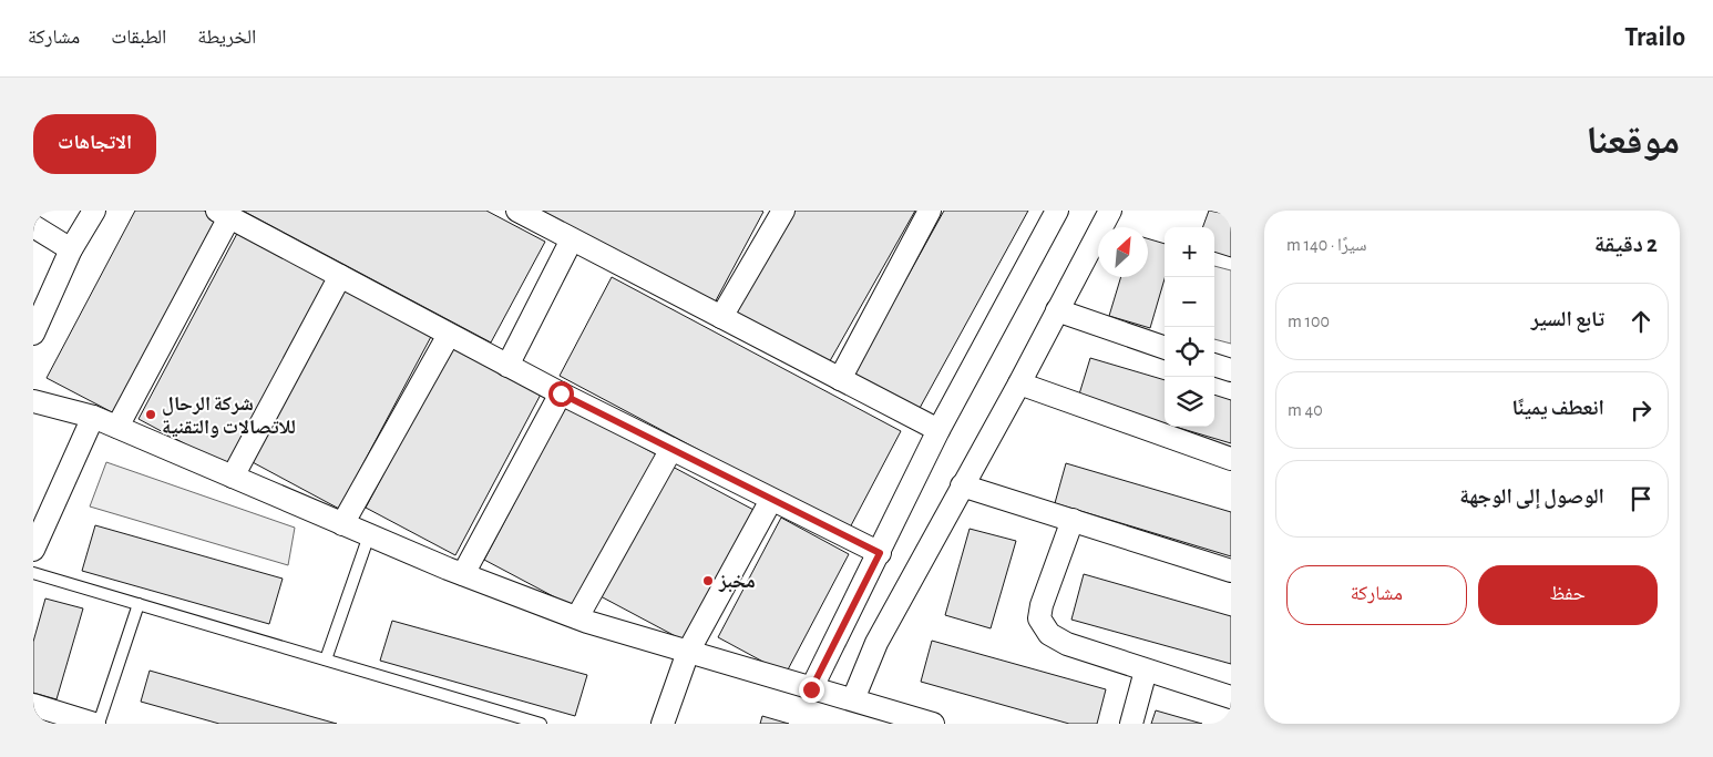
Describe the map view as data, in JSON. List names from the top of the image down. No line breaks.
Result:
{"places":["شركة الرحال للاتصالات والتقنية","مخبز"],"north":"top right","page":{"header":"Trailo","nav":["الخريطة","الطبقات","مشاركة"],"title":"موقعنا","buttons":["الاتجاهات",["حفظ","مشاركة"]],"heading":["2 دقيقة","سيرًا · 140 m"],"map_buttons":["+","−"],"list":[["تابع السير","100 m"],["انعطف يمينًا","40 m"],"الوصول إلى الوجهة"]}}
